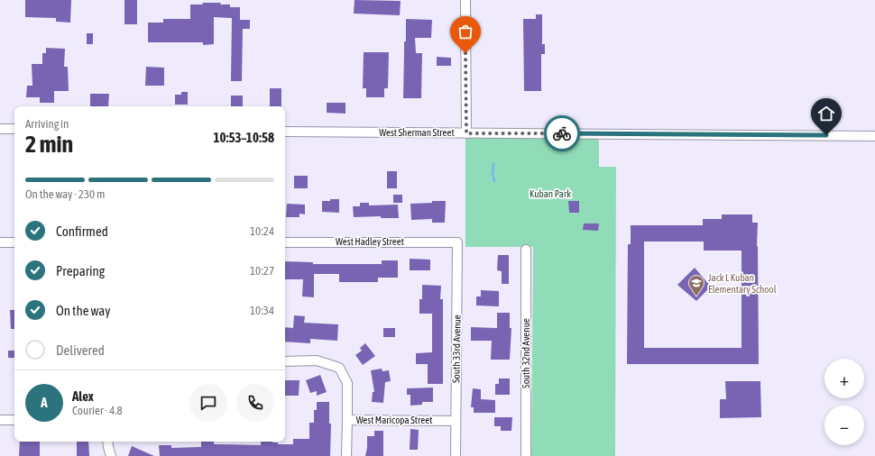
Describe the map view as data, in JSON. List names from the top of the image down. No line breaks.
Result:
{"streets":{"street":["West Sherman Street","West Hadley Street","South 33rd Avenue","South 32nd Avenue","West Maricopa Street"]},"crossings":[["West Hadley Street","South 33rd Avenue"],["South 33rd Avenue","West Maricopa Street"]],"parks":["Kuban Park"],"places":{"school or university":["Jack L Kuban Elementary School"]},"page":{"heading":["2 min","Arriving in","10:53–10:58"],"panel":["Alex","Courier · 4.8"],"bar":"On the way · 230 m","list":[["Confirmed","10:24"],["Preparing","10:27"],["On the way","10:34"],"Delivered"],"map_buttons":["+","−"],"round":"A"}}
